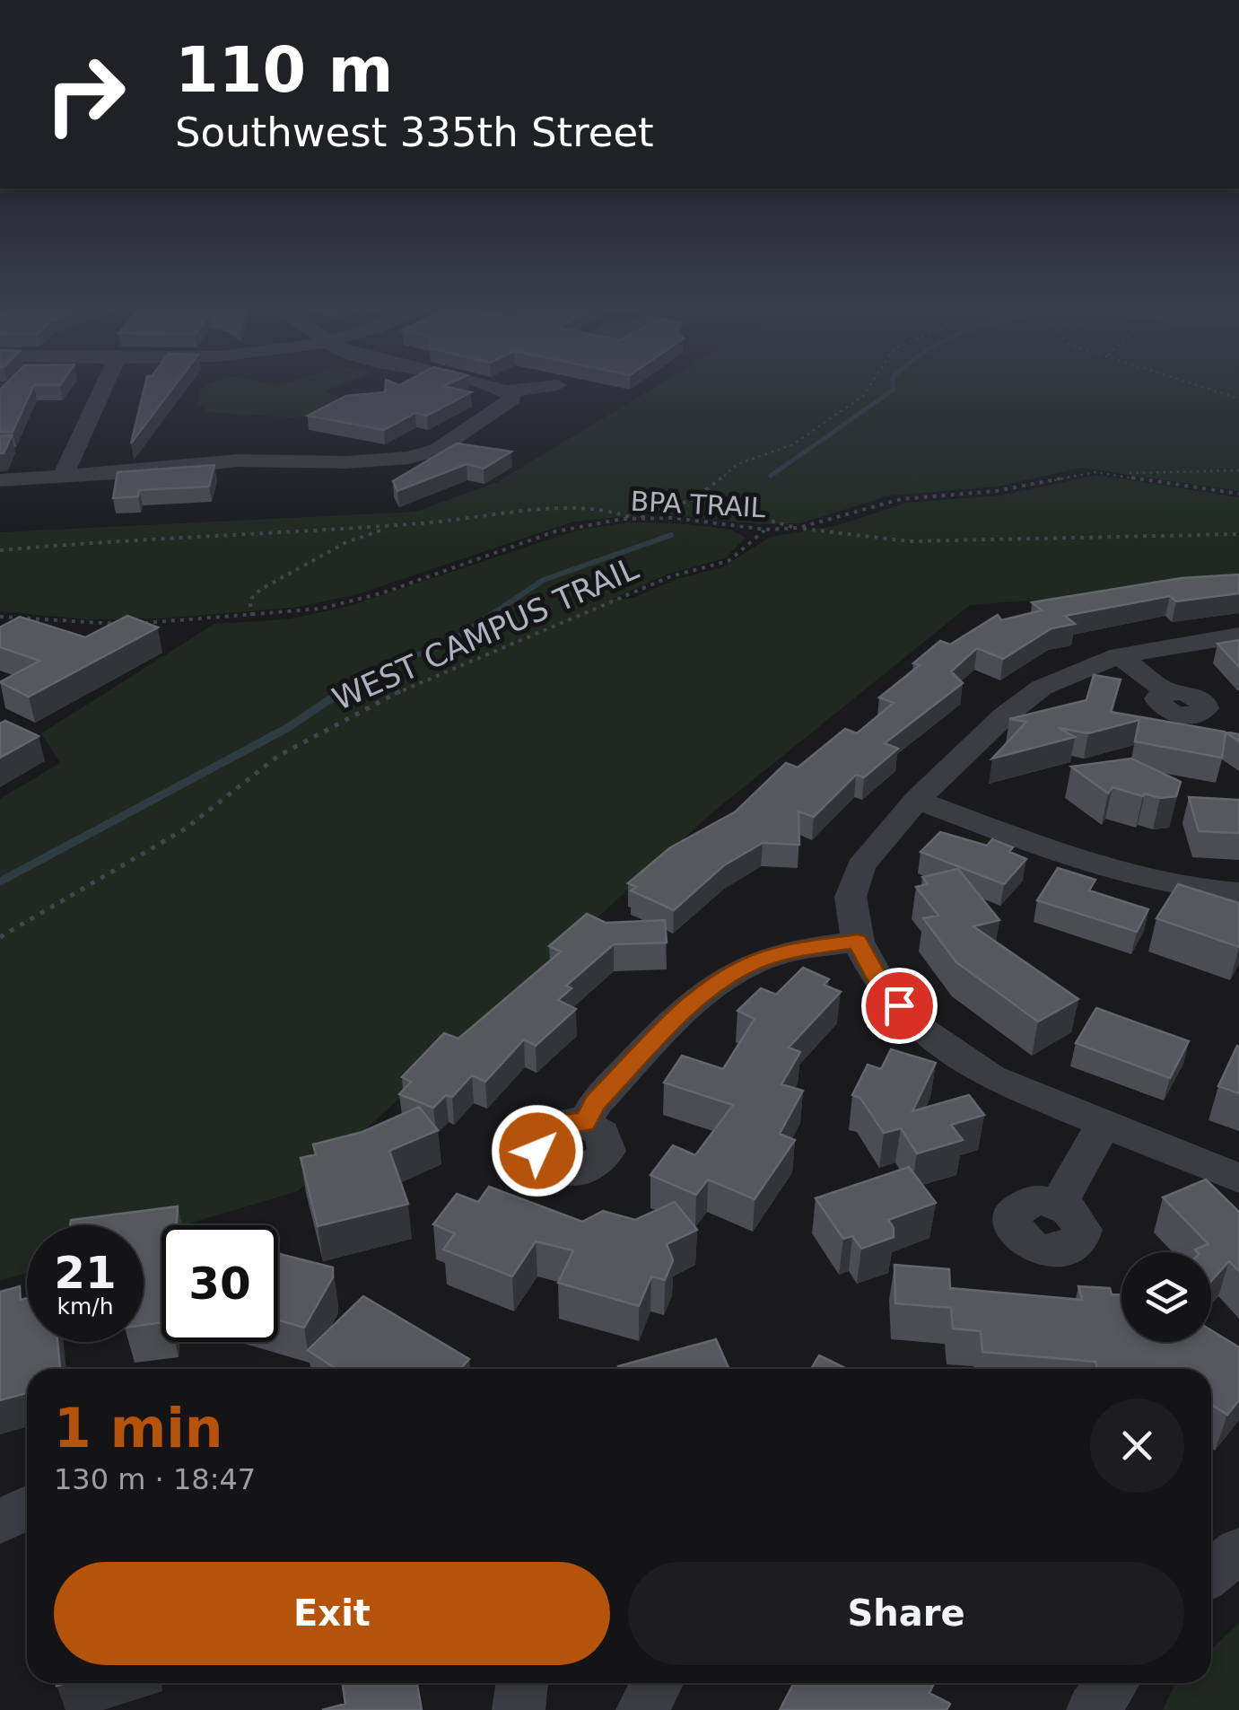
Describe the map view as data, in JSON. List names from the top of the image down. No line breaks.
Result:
{"streets":{"path":["BPA TRAIL","WEST CAMPUS TRAIL"]},"crossings":[["BPA TRAIL","WEST CAMPUS TRAIL"]],"page":{"turn":["110 m","Southwest 335th Street"],"speed":"21 km/h","limit":"30","heading":["1 min","130 m · 18:47"],"buttons":["Exit","Share"]}}
